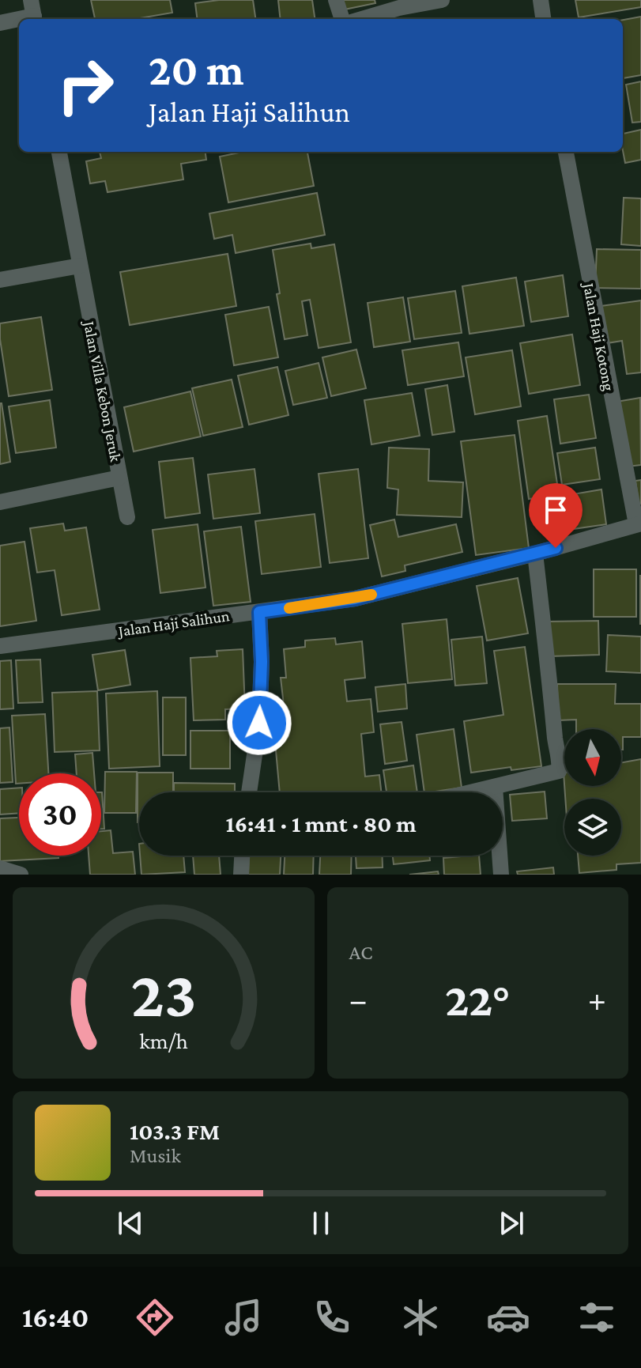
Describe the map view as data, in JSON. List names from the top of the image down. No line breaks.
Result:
{"streets":{"street":["Jalan Haji Kotong","Jalan Villa Kebon Jeruk","Jalan Haji Salihun"]},"crossings":[["Jalan Haji Kotong","Jalan Haji Salihun"]],"north":"bottom","page":{"turn":["20 m","Jalan Haji Salihun"],"limit":"30","trip":"16:41 · 1 mnt · 80 m","tile":"AC","heat":["−","22°","+"],"song":["103.3 FM","Musik"],"tabs":"16:40","gauge":["23","km/h"]}}
